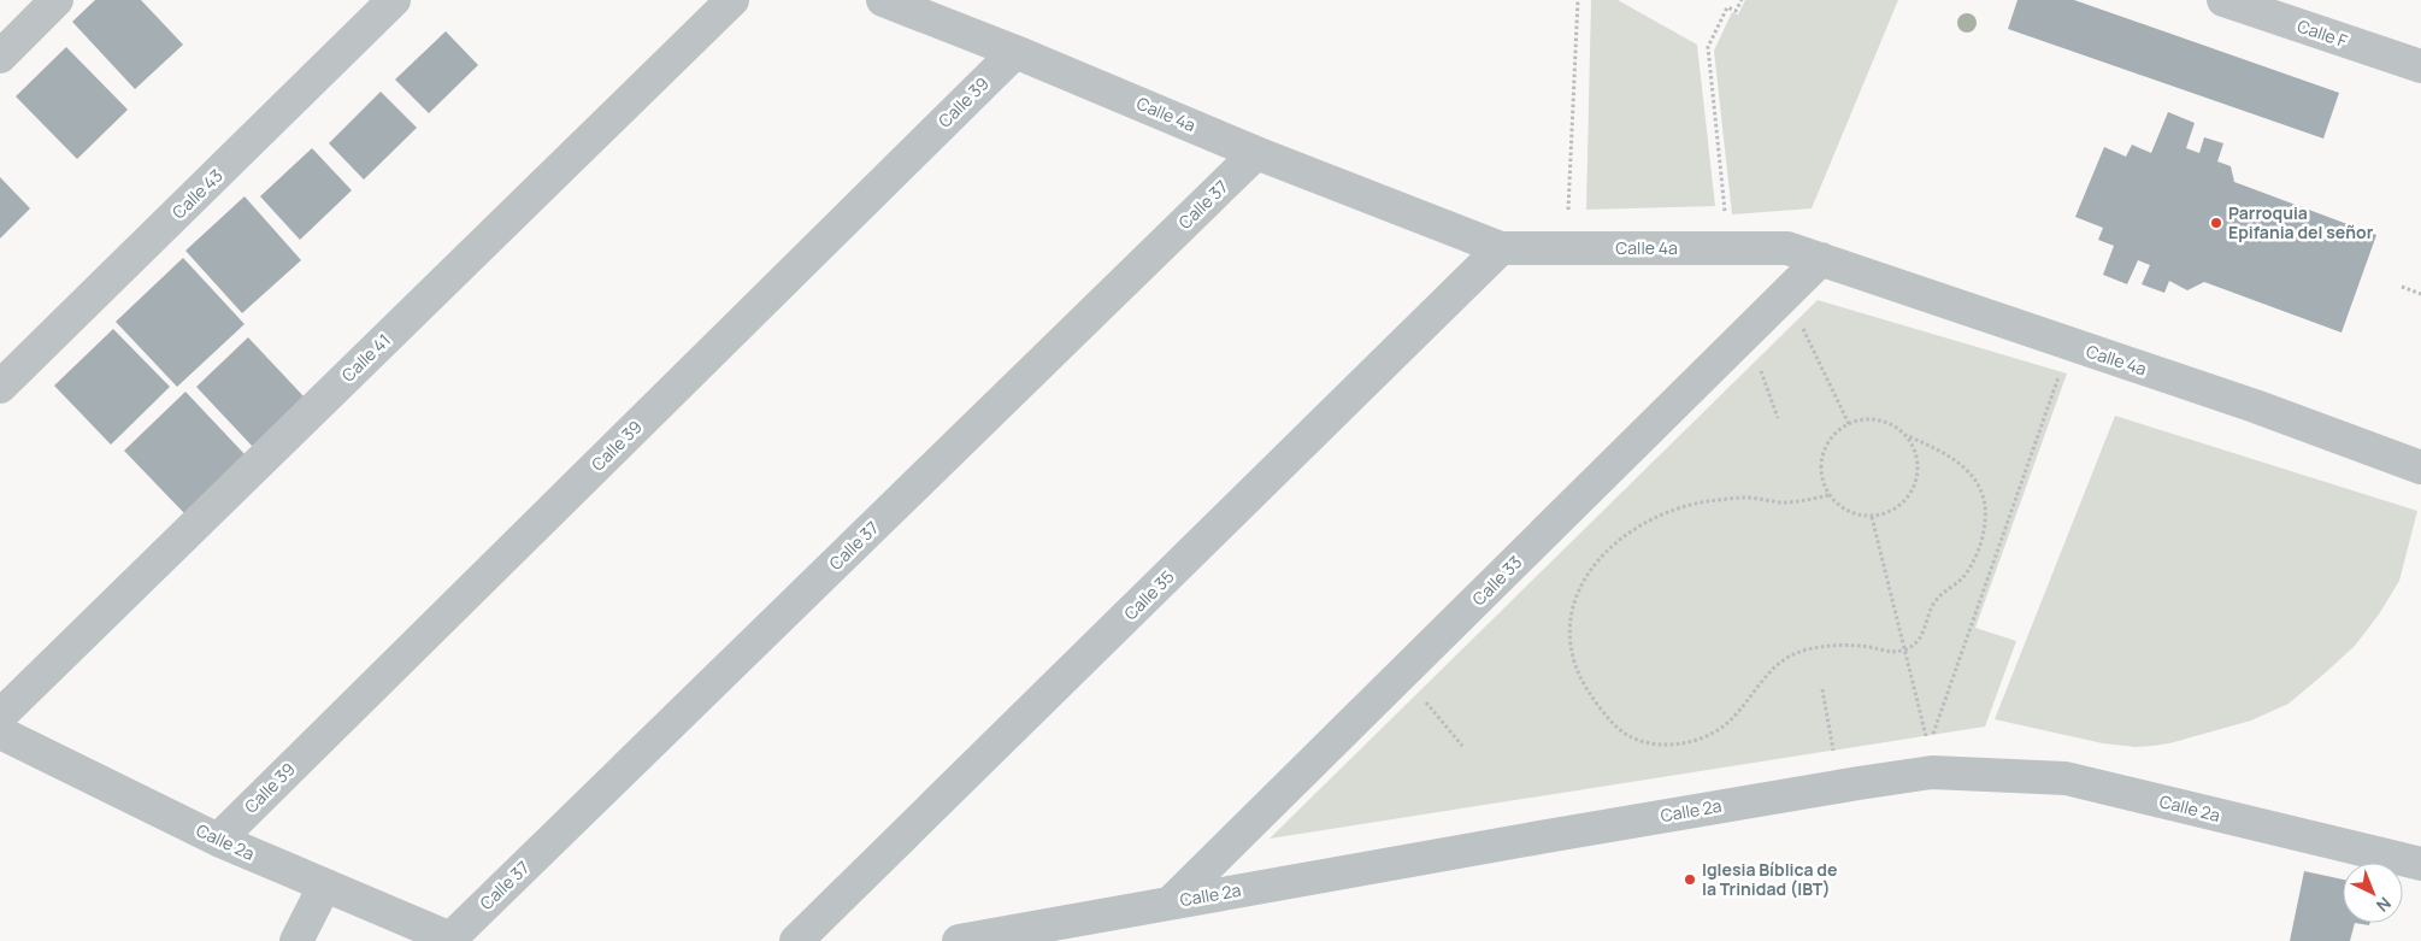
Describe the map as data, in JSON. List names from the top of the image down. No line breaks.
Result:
{"streets":{"street":["Calle F","Calle 39","Calle 4a","Calle 43","Calle 37","Calle 41","Calle 33","Calle 35","Calle 2a"]},"crossings":[["Calle 39","Calle 4a"],["Calle 39","Calle 2a"],["Calle 4a","Calle 37"],["Calle 4a","Calle 33"],["Calle 4a","Calle 35"],["Calle 37","Calle 2a"],["Calle 33","Calle 2a"]],"places":["Parroquia Epifania del señor","Iglesia Bíblica de la Trinidad (IBT)"],"north":"bottom right"}
